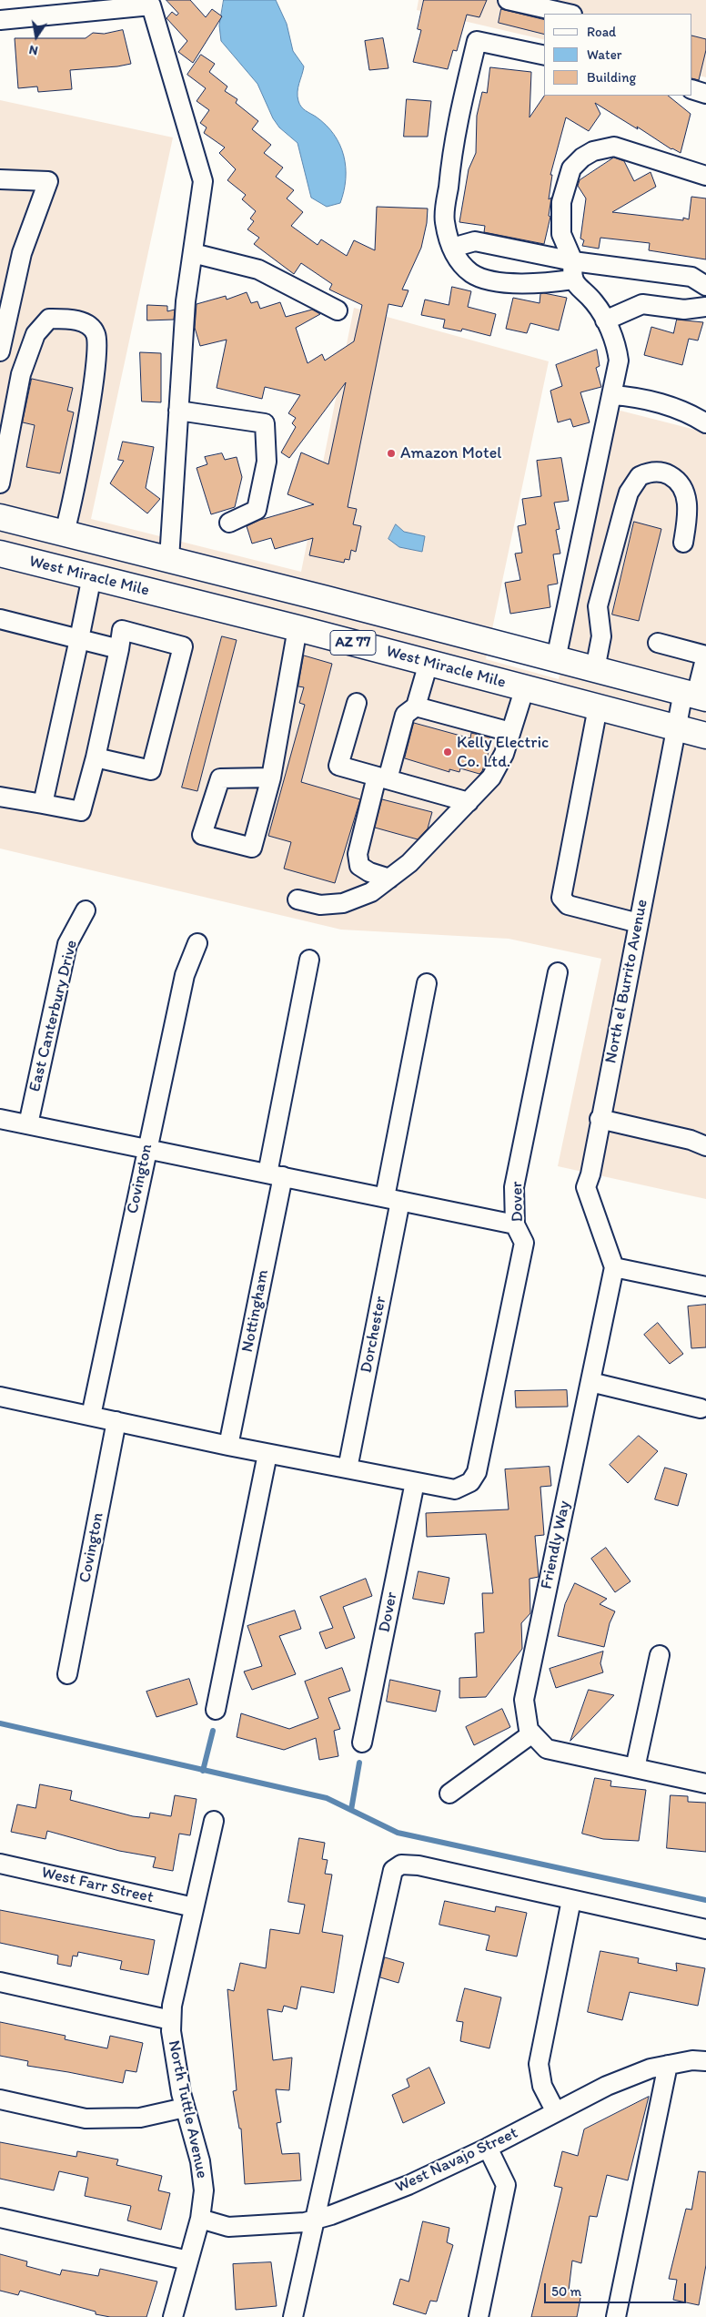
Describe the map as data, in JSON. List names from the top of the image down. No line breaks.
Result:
{"streets":{"highway":["West Miracle Mile","AZ 77"],"street":["North el Burrito Avenue","East Canterbury Drive","Covington","Dover","Nottingham","Dorchester","Friendly Way","West Farr Street","North Tuttle Avenue","West Navajo Street"]},"crossings":[["West Miracle Mile","North el Burrito Avenue"],["AZ 77","North el Burrito Avenue"],["North el Burrito Avenue","Friendly Way"],["West Farr Street","North Tuttle Avenue"],["North Tuttle Avenue","West Navajo Street"]],"places":["Amazon Motel","Kelly Electric Co. Ltd."],"legend":["Road","Water","Building"],"scale_bar":"50 m","north":"bottom"}
